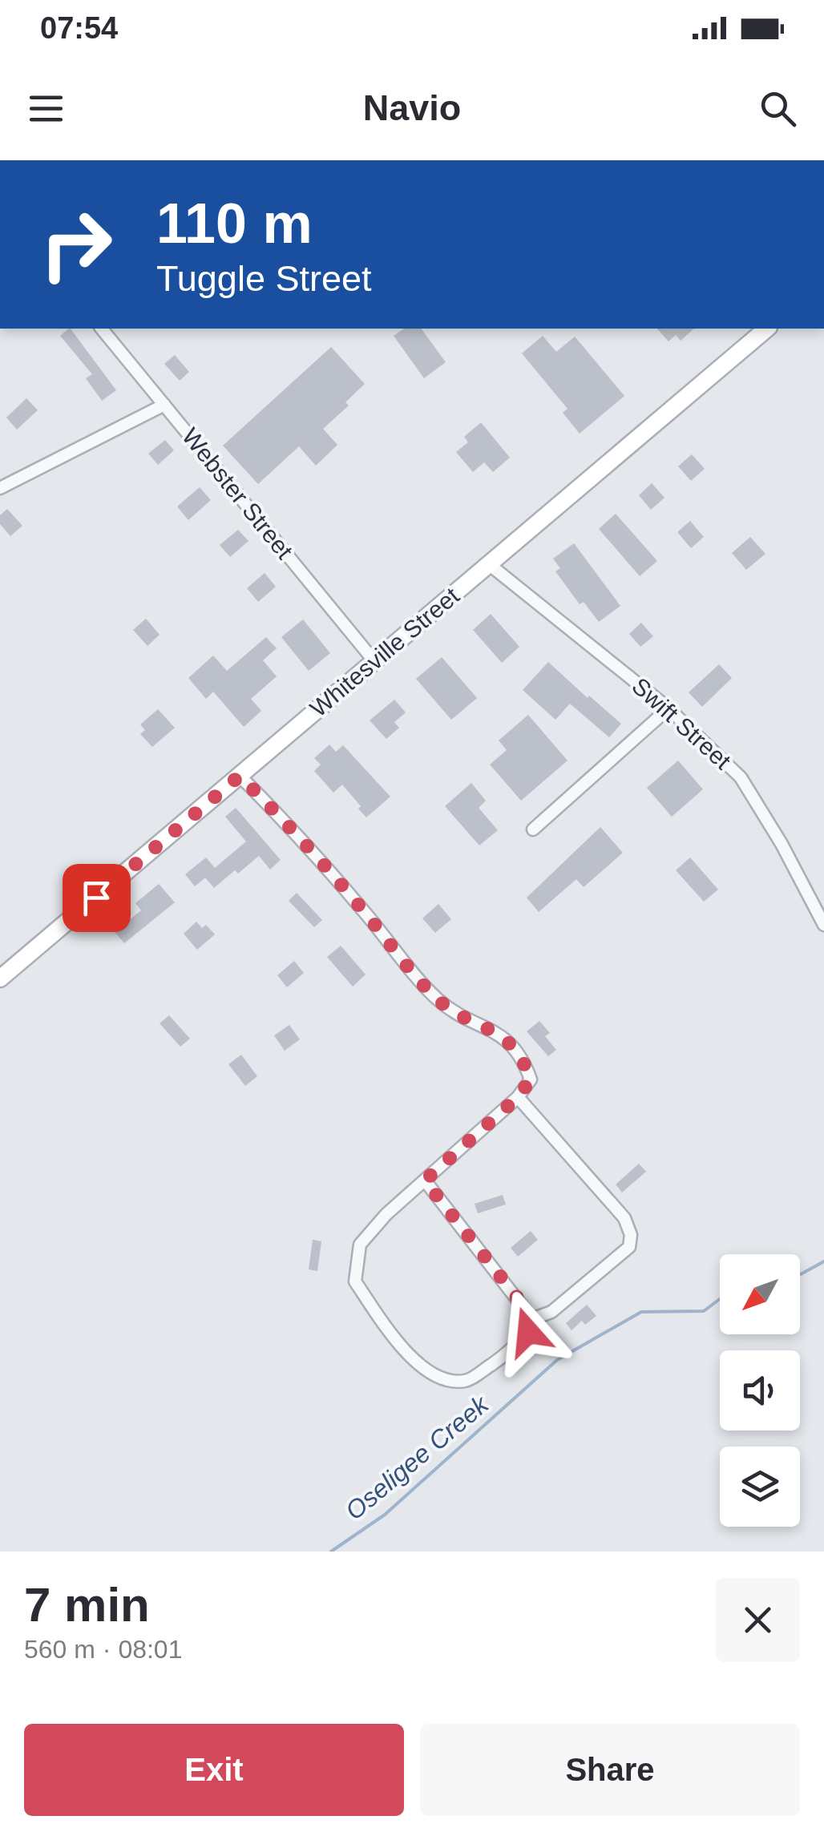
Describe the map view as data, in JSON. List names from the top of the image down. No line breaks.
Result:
{"streets":{"main road":["Whitesville Street"],"street":["Webster Street","Swift Street"]},"crossings":[["Webster Street","Whitesville Street"],["Whitesville Street","Swift Street"]],"water":["Oseligee Creek"],"north":"bottom left","page":{"status":"07:54","header":"Navio","turn":["110 m","Tuggle Street"],"heading":["7 min","560 m · 08:01"],"buttons":["Exit","Share"]}}
